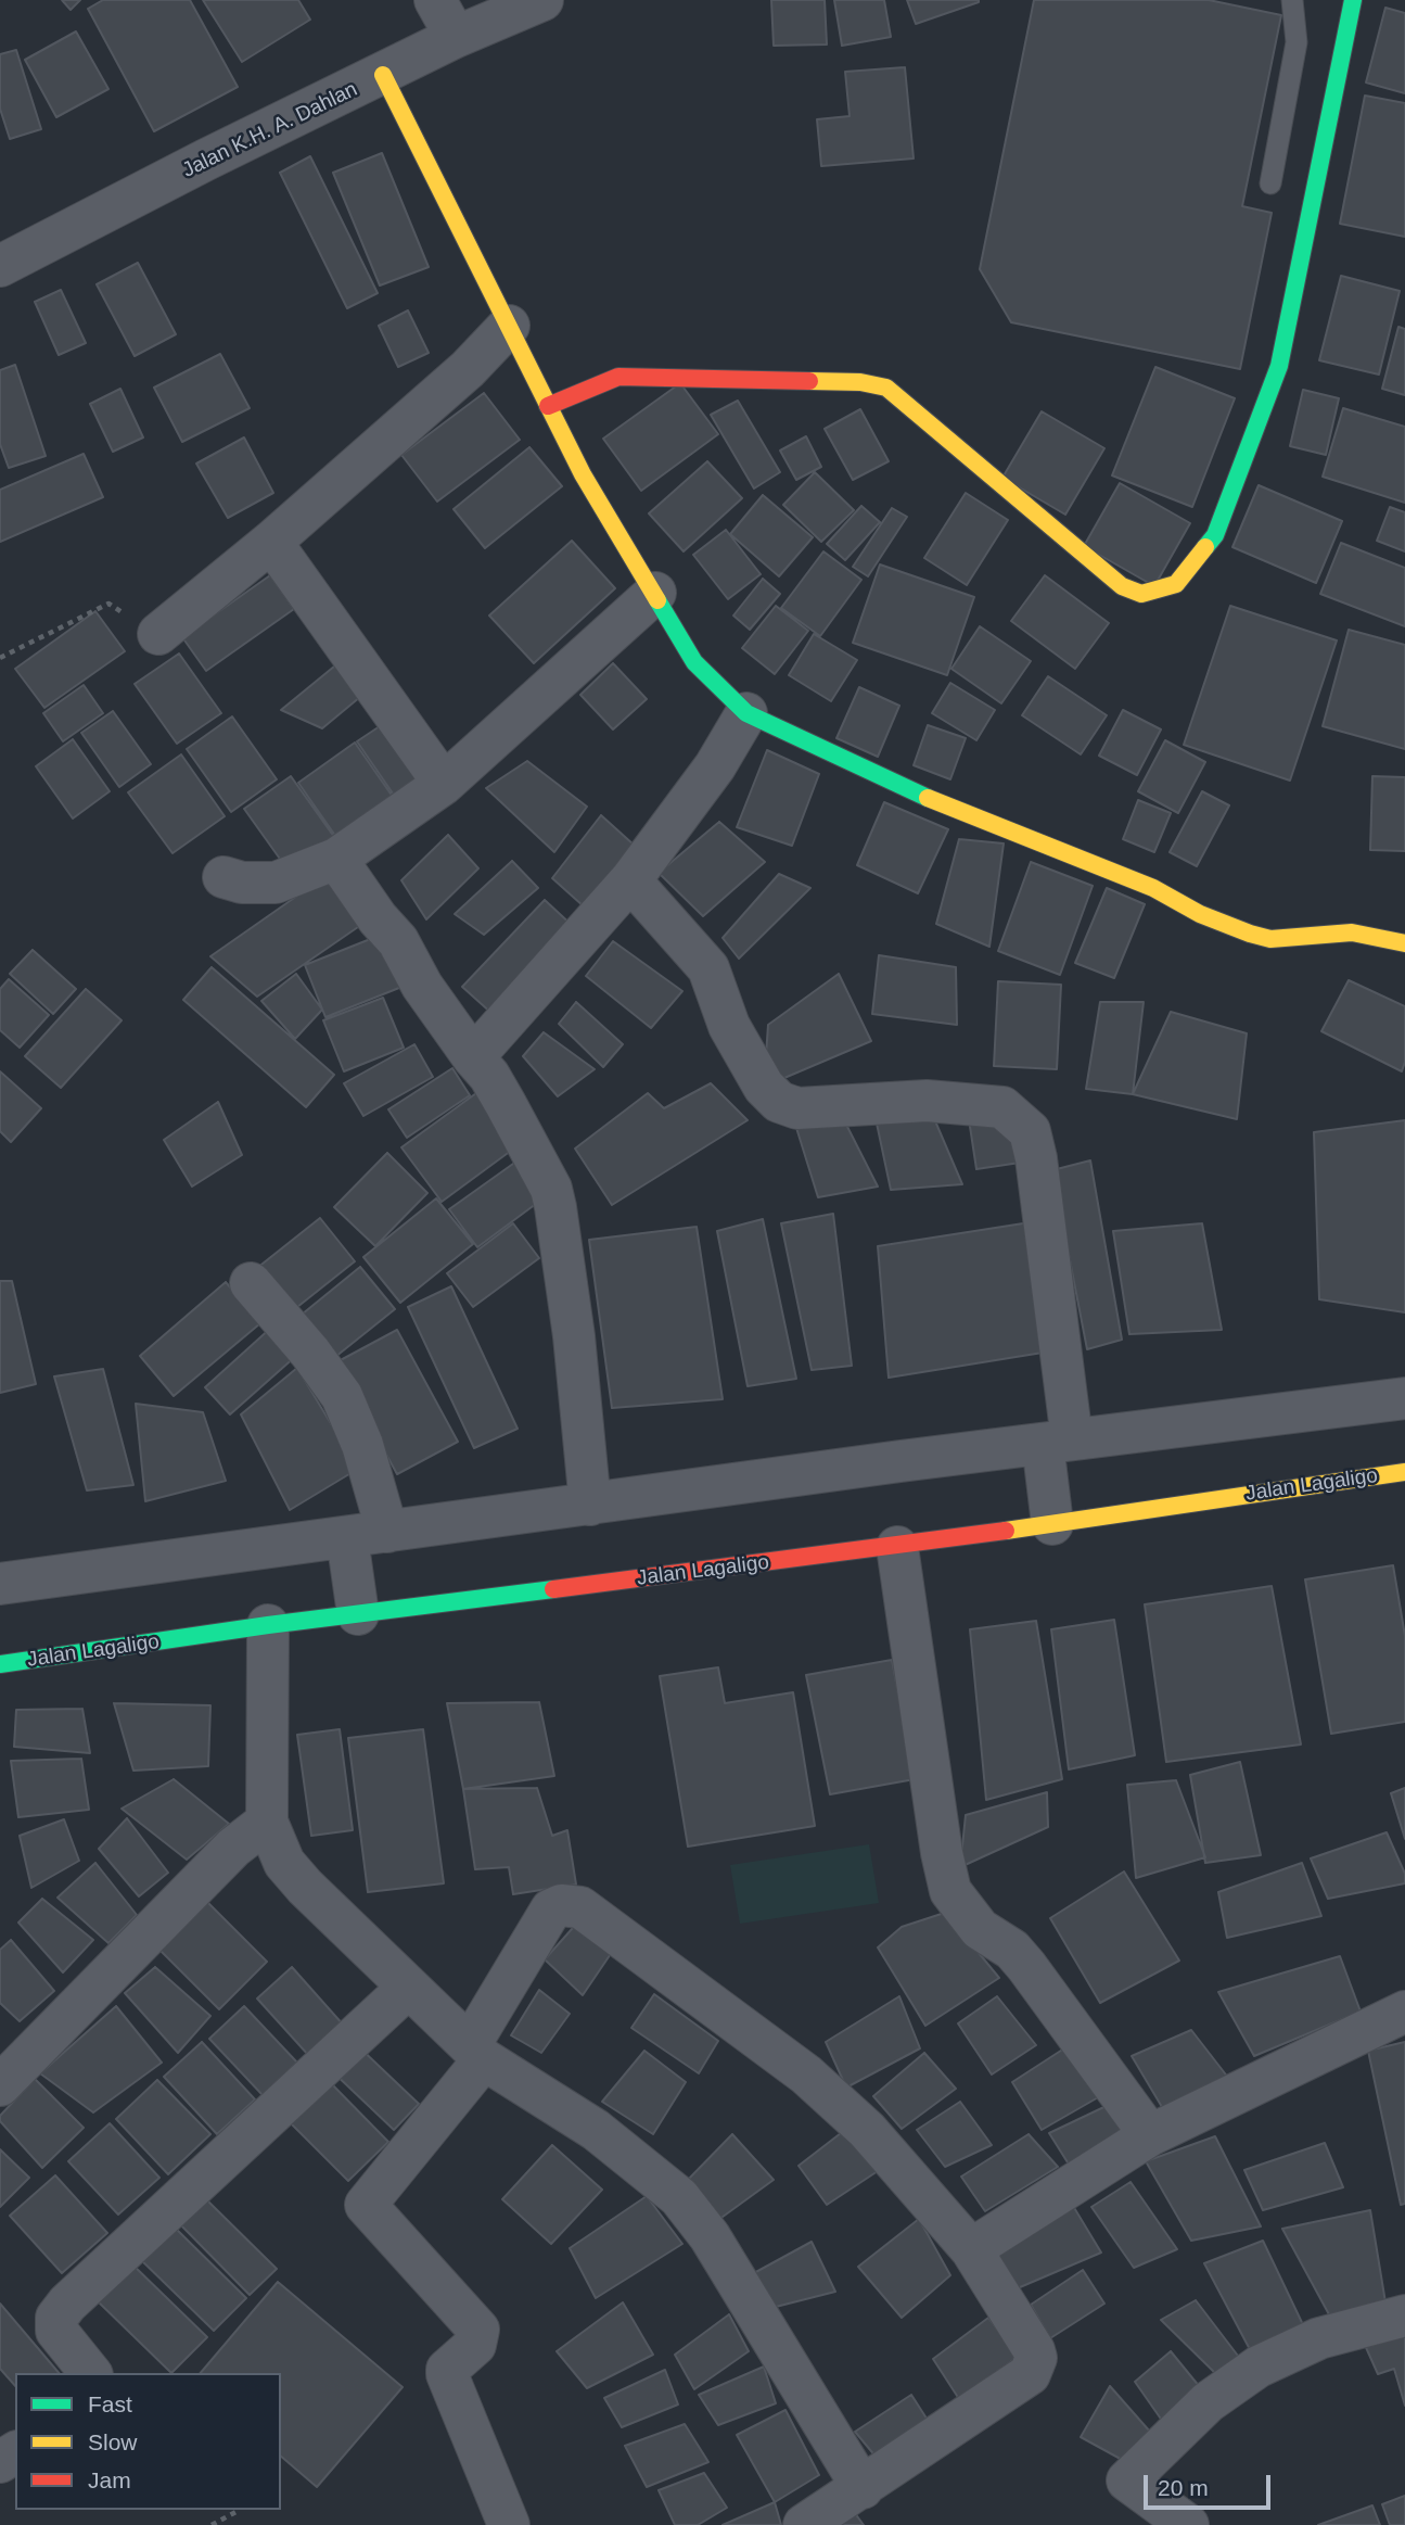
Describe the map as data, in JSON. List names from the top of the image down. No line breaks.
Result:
{"streets":{"street":["Jalan K.H. A. Dahlan","Jalan Lagaligo"]},"legend":["Fast","Slow","Jam"],"scale_bar":"20 m"}
